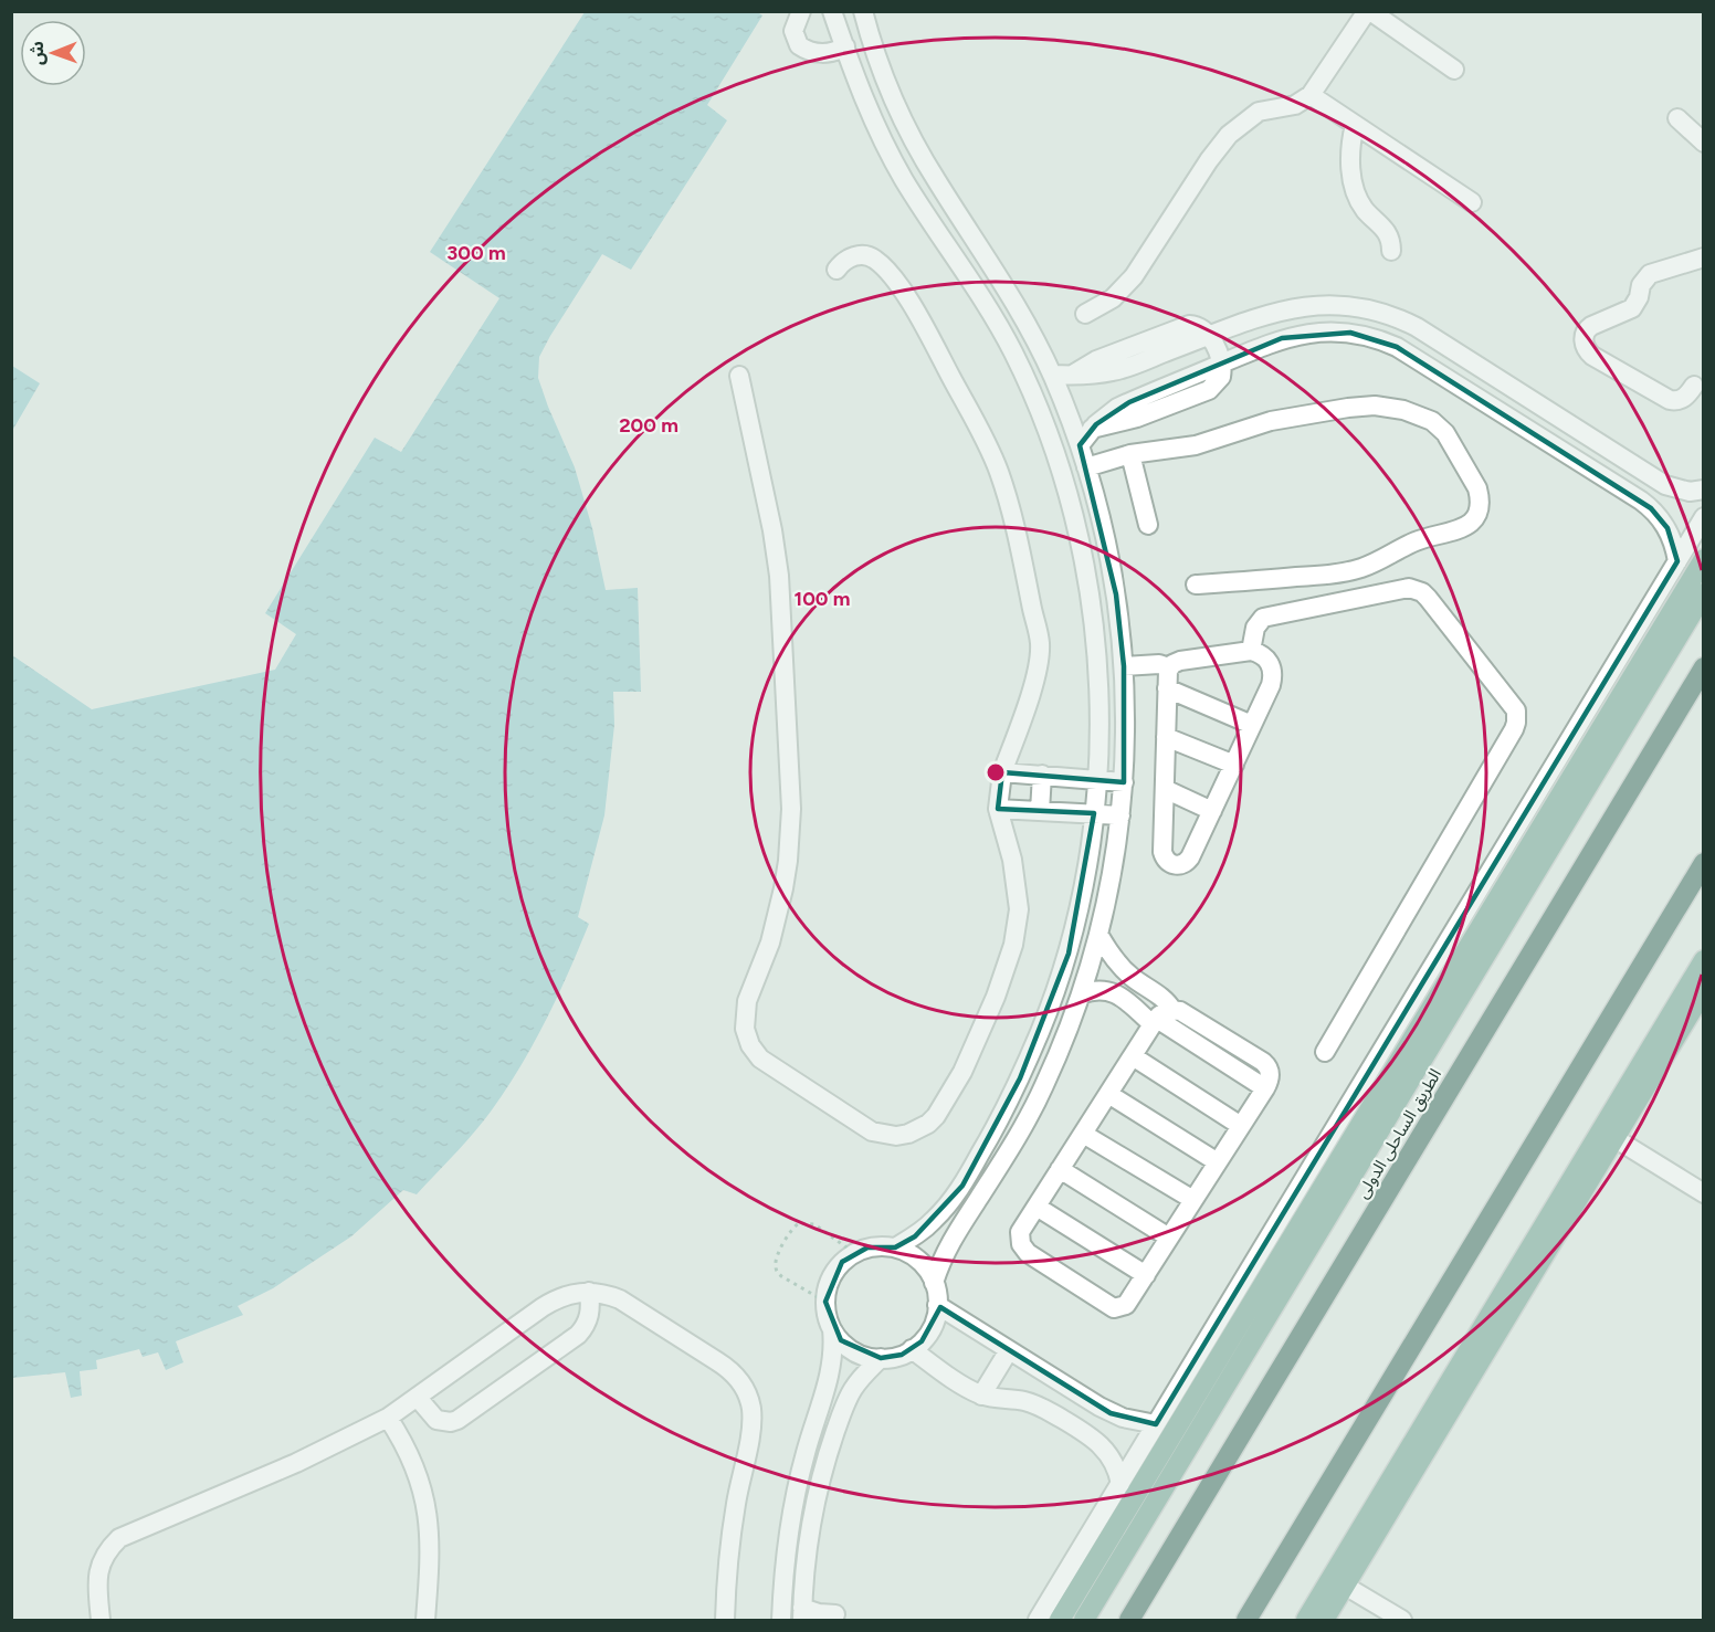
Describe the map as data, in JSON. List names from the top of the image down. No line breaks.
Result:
{"streets":{"highway":["الطريق الساحلى الدولى"]},"north":"left","rings":["300 m","200 m","100 m"]}
